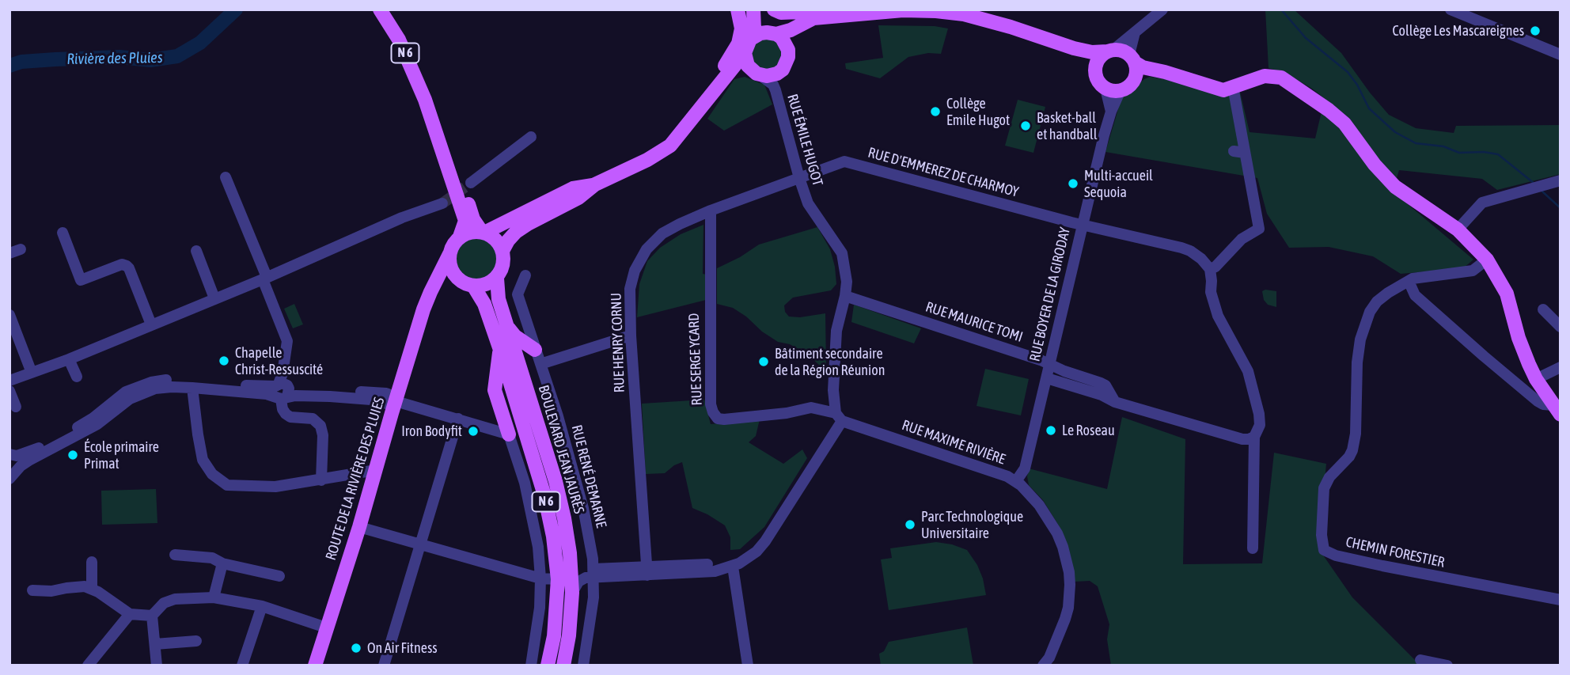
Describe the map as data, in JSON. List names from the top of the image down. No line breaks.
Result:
{"streets":{"main road":["N 6","BOULEVARD JEAN JAURÈS","ROUTE DE LA RIVIÈRE DES PLUIES"],"street":["RUE ÉMILE HUGOT","RUE D'EMMEREZ DE CHARMOY","RUE BOYER DE LA GIRODAY","RUE MAURICE TOMI","RUE HENRY CORNU","RUE SERGE YCARD","RUE MAXIME RIVIÈRE","RUE RENÉ DEMARNE","CHEMIN FORESTIER"]},"crossings":[["N 6","BOULEVARD JEAN JAURÈS"],["RUE ÉMILE HUGOT","RUE D'EMMEREZ DE CHARMOY"],["RUE ÉMILE HUGOT","RUE MAURICE TOMI"],["RUE ÉMILE HUGOT","RUE HENRY CORNU"],["RUE ÉMILE HUGOT","RUE SERGE YCARD"],["RUE ÉMILE HUGOT","RUE MAXIME RIVIÈRE"],["RUE D'EMMEREZ DE CHARMOY","RUE BOYER DE LA GIRODAY"],["RUE D'EMMEREZ DE CHARMOY","RUE HENRY CORNU"],["RUE BOYER DE LA GIRODAY","RUE MAURICE TOMI"],["RUE BOYER DE LA GIRODAY","RUE MAXIME RIVIÈRE"],["RUE HENRY CORNU","RUE SERGE YCARD"],["RUE SERGE YCARD","RUE MAXIME RIVIÈRE"]],"water":["Rivière des Pluies"],"places":["Collège Les Mascareignes","Collège Emile Hugot","Basket-ball et handball","Multi-accueil Sequoia","Chapelle Christ-Ressuscité","Bâtiment secondaire de la Région Réunion","Le Roseau","Iron Bodyfit","École primaire Primat","Parc Technologique Universitaire","On Air Fitness"]}
